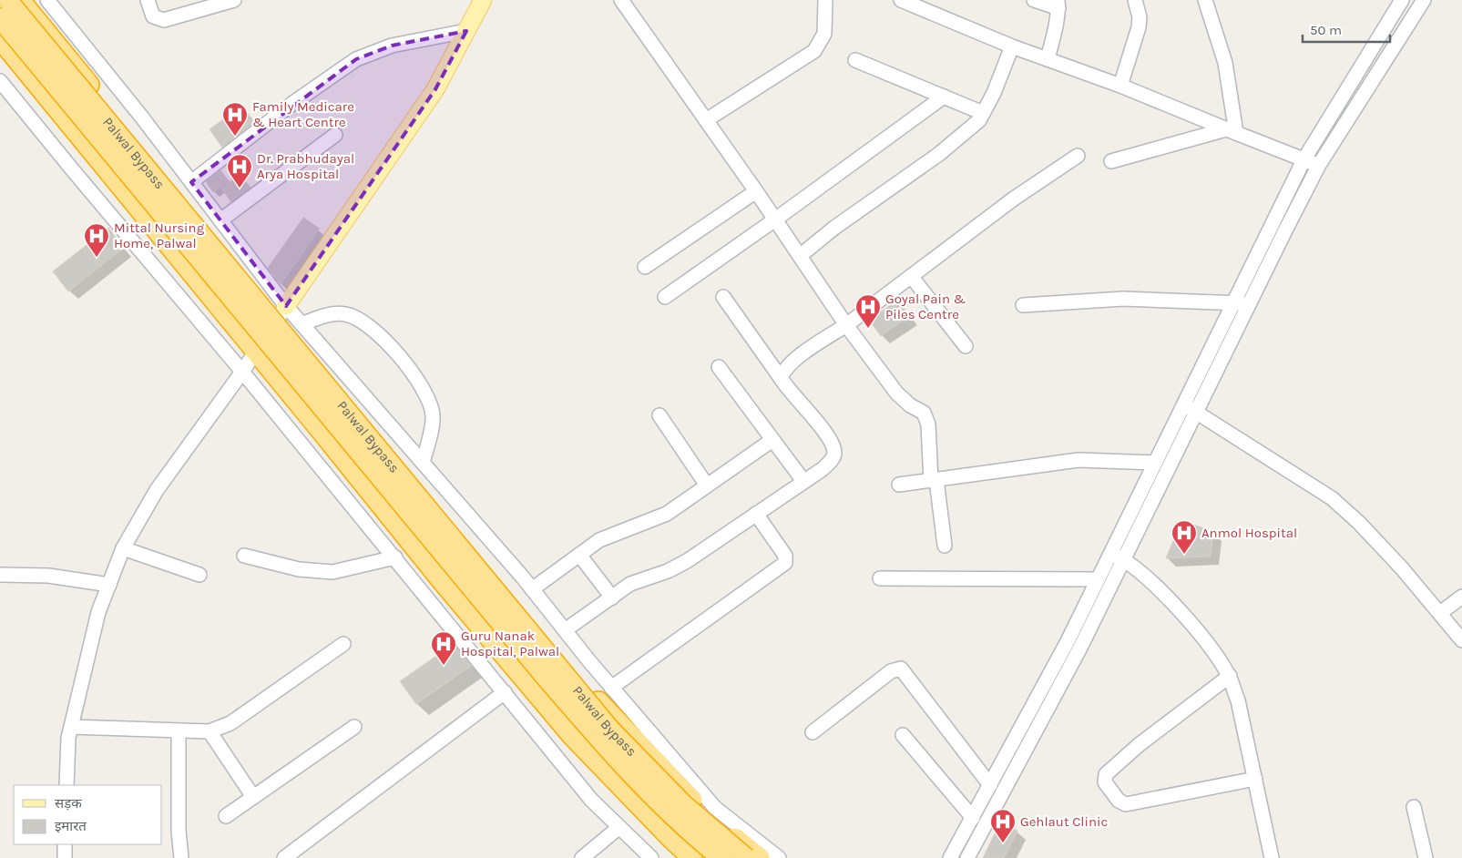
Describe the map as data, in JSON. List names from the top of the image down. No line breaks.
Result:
{"streets":{"highway":["Palwal Bypass"]},"places":{"hospital":["Family Medicare & Heart Centre","Dr. Prabhudayal Arya Hospital","Mittal Nursing Home, Palwal","Goyal Pain & Piles Centre","Anmol Hospital","Guru Nanak Hospital, Palwal","Gehlaut Clinic"]},"legend":["सड़क","इमारत"],"scale_bar":"50 m"}
